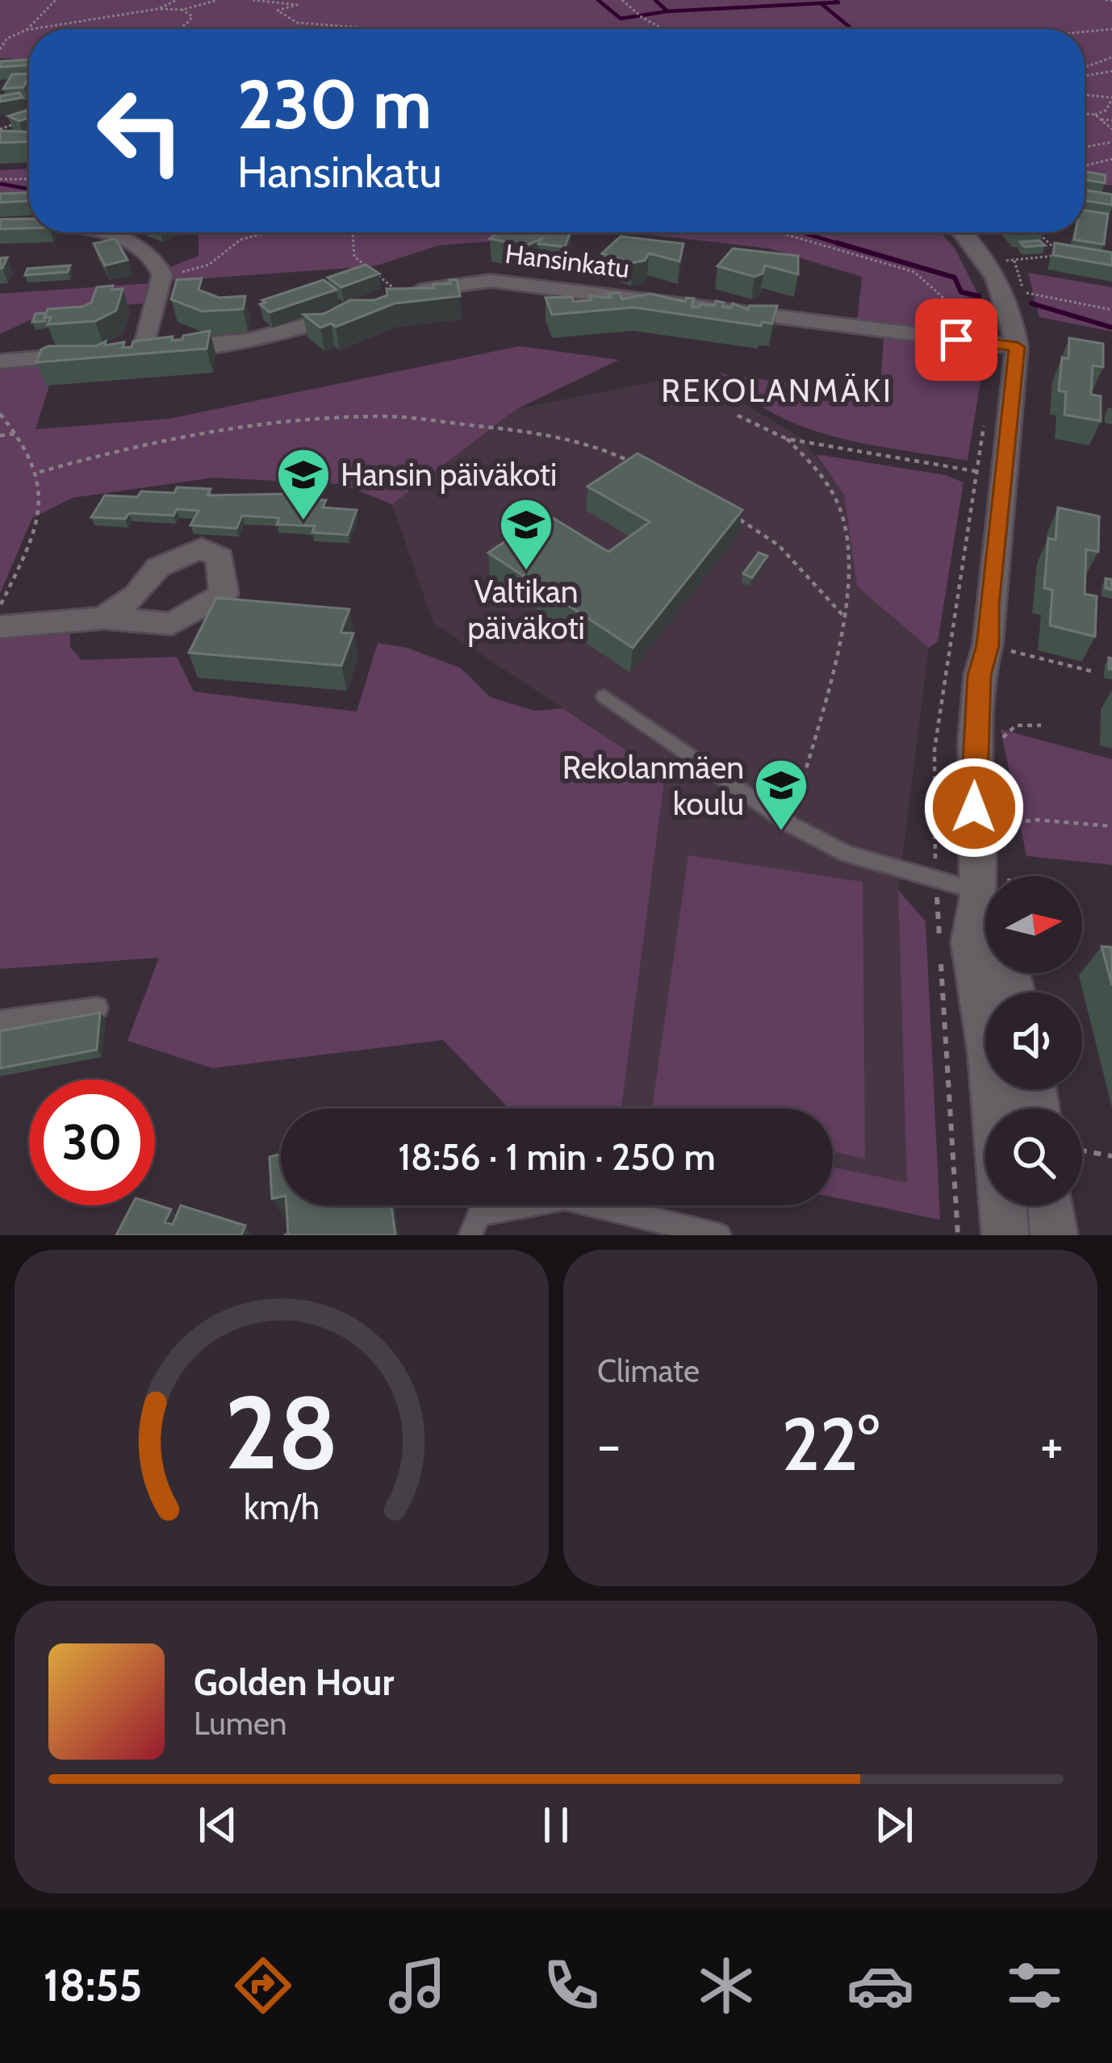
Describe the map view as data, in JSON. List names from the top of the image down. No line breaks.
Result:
{"streets":{"street":["Hansinkatu"]},"districts":["REKOLANMÄKI"],"places":{"school or university":["Hansin päiväkoti","Valtikan päiväkoti","Rekolanmäen koulu"]},"north":"right","page":{"turn":["230 m","Hansinkatu"],"limit":"30","trip":"18:56 · 1 min · 250 m","tile":"Climate","heat":["−","22°","+"],"song":["Golden Hour","Lumen"],"tabs":"18:55","gauge":["28","km/h"]}}
